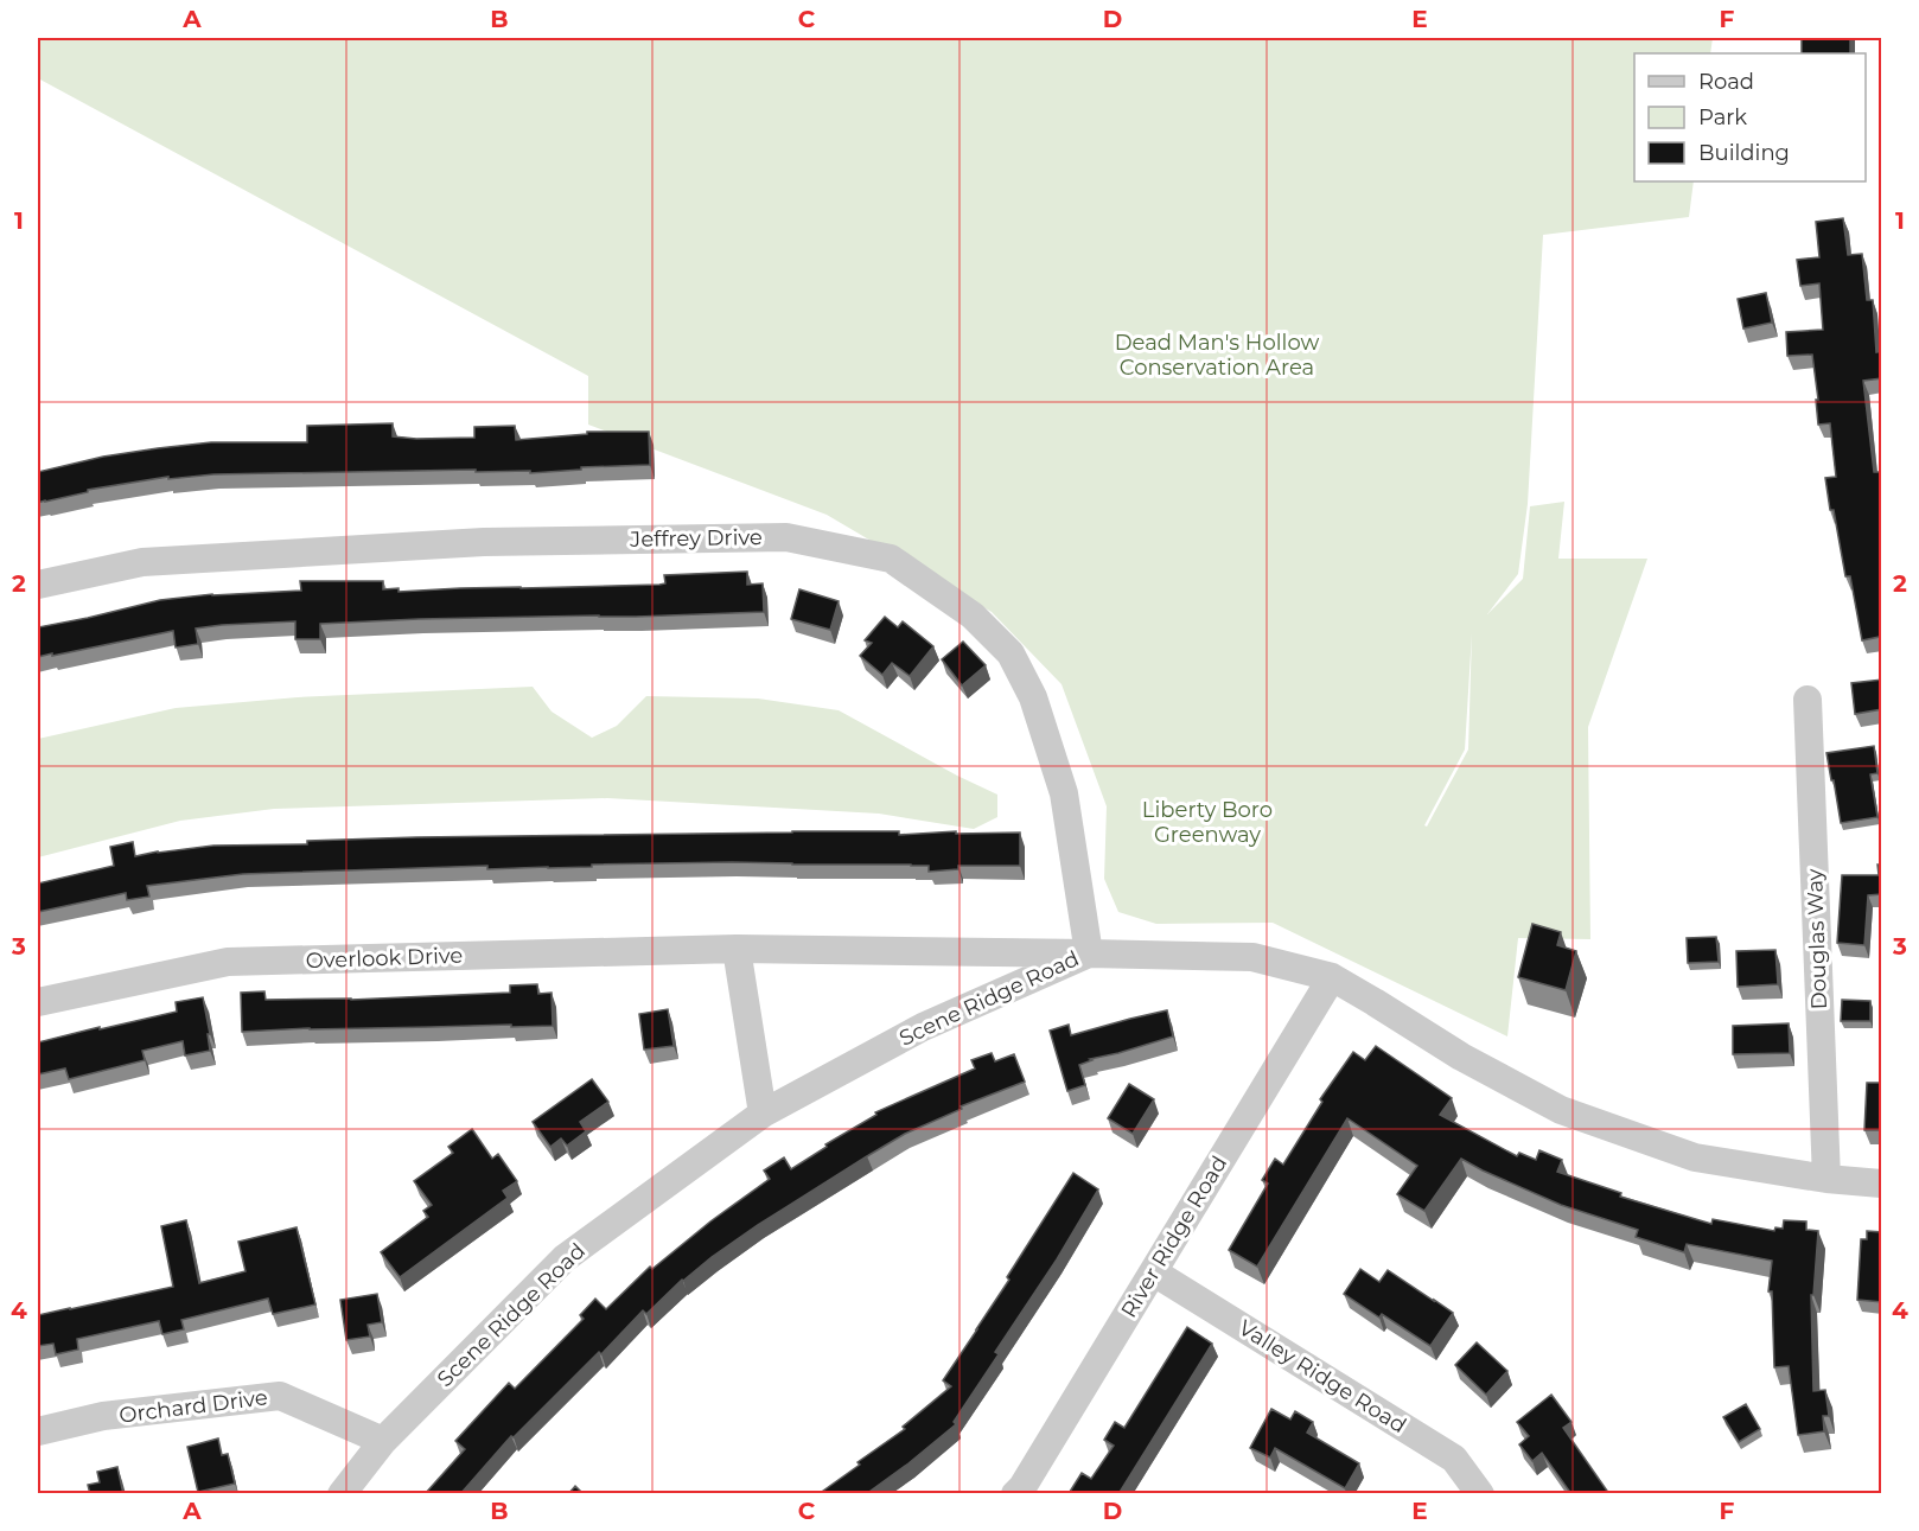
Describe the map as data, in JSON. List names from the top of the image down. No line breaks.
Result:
{"streets":{"street":["Jeffrey Drive","Douglas Way","Overlook Drive","Scene Ridge Road","River Ridge Road","Valley Ridge Road","Orchard Drive"]},"crossings":[["Jeffrey Drive","Overlook Drive"],["Jeffrey Drive","Scene Ridge Road"],["Douglas Way","Scene Ridge Road"],["Overlook Drive","Scene Ridge Road"],["Scene Ridge Road","River Ridge Road"],["Scene Ridge Road","Orchard Drive"],["River Ridge Road","Valley Ridge Road"]],"parks":["Dead Man's Hollow Conservation Area","Liberty Boro Greenway"],"legend":["Road","Park","Building"],"grid":{"columns":["A","B","C","D","E","F"],"rows":["1","2","3","4"]}}
